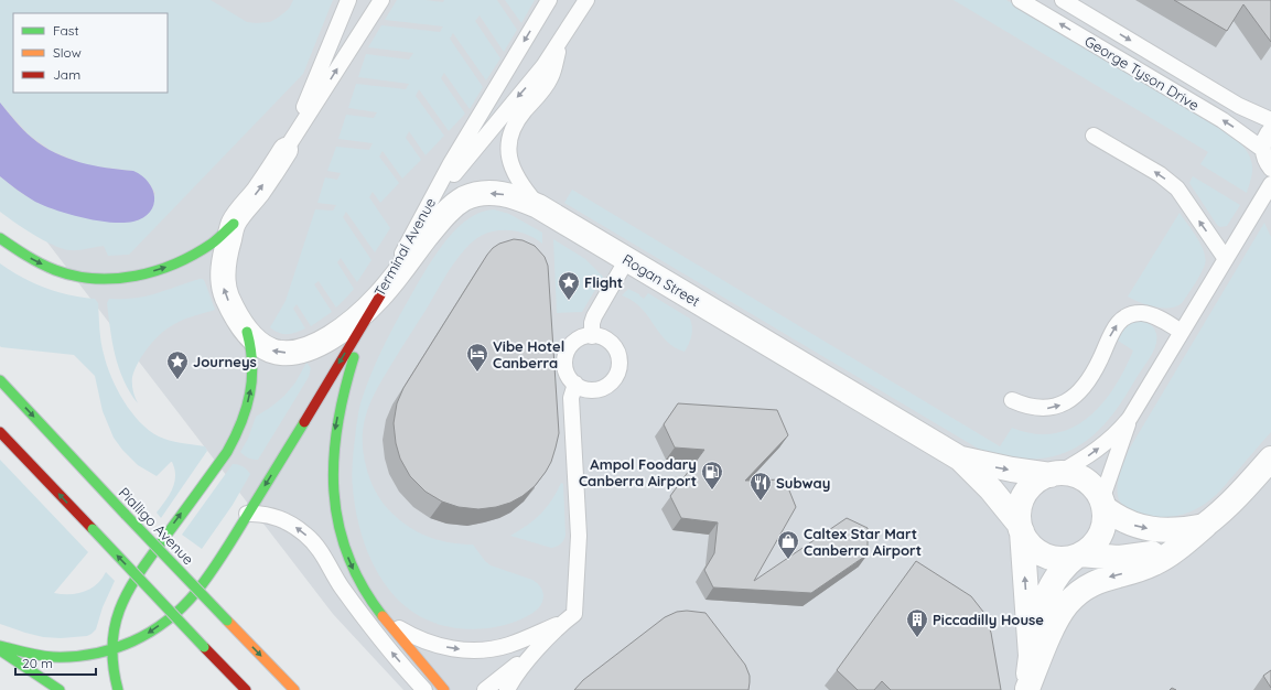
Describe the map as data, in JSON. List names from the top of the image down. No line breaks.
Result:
{"streets":{"main road":["Pialligo Avenue"],"street":["Terminal Avenue","Rogan Street"],"lane":["George Tyson Drive"]},"crossings":[["Terminal Avenue","Rogan Street"]],"places":{"place":["Flight","Journeys"],"hotel":["Vibe Hotel Canberra"],"fuel station":["Ampol Foodary Canberra Airport"],"restaurant":["Subway"],"shop":["Caltex Star Mart Canberra Airport"],"building":["Piccadilly House"]},"legend":["Fast","Slow","Jam"],"scale_bar":"20 m"}
